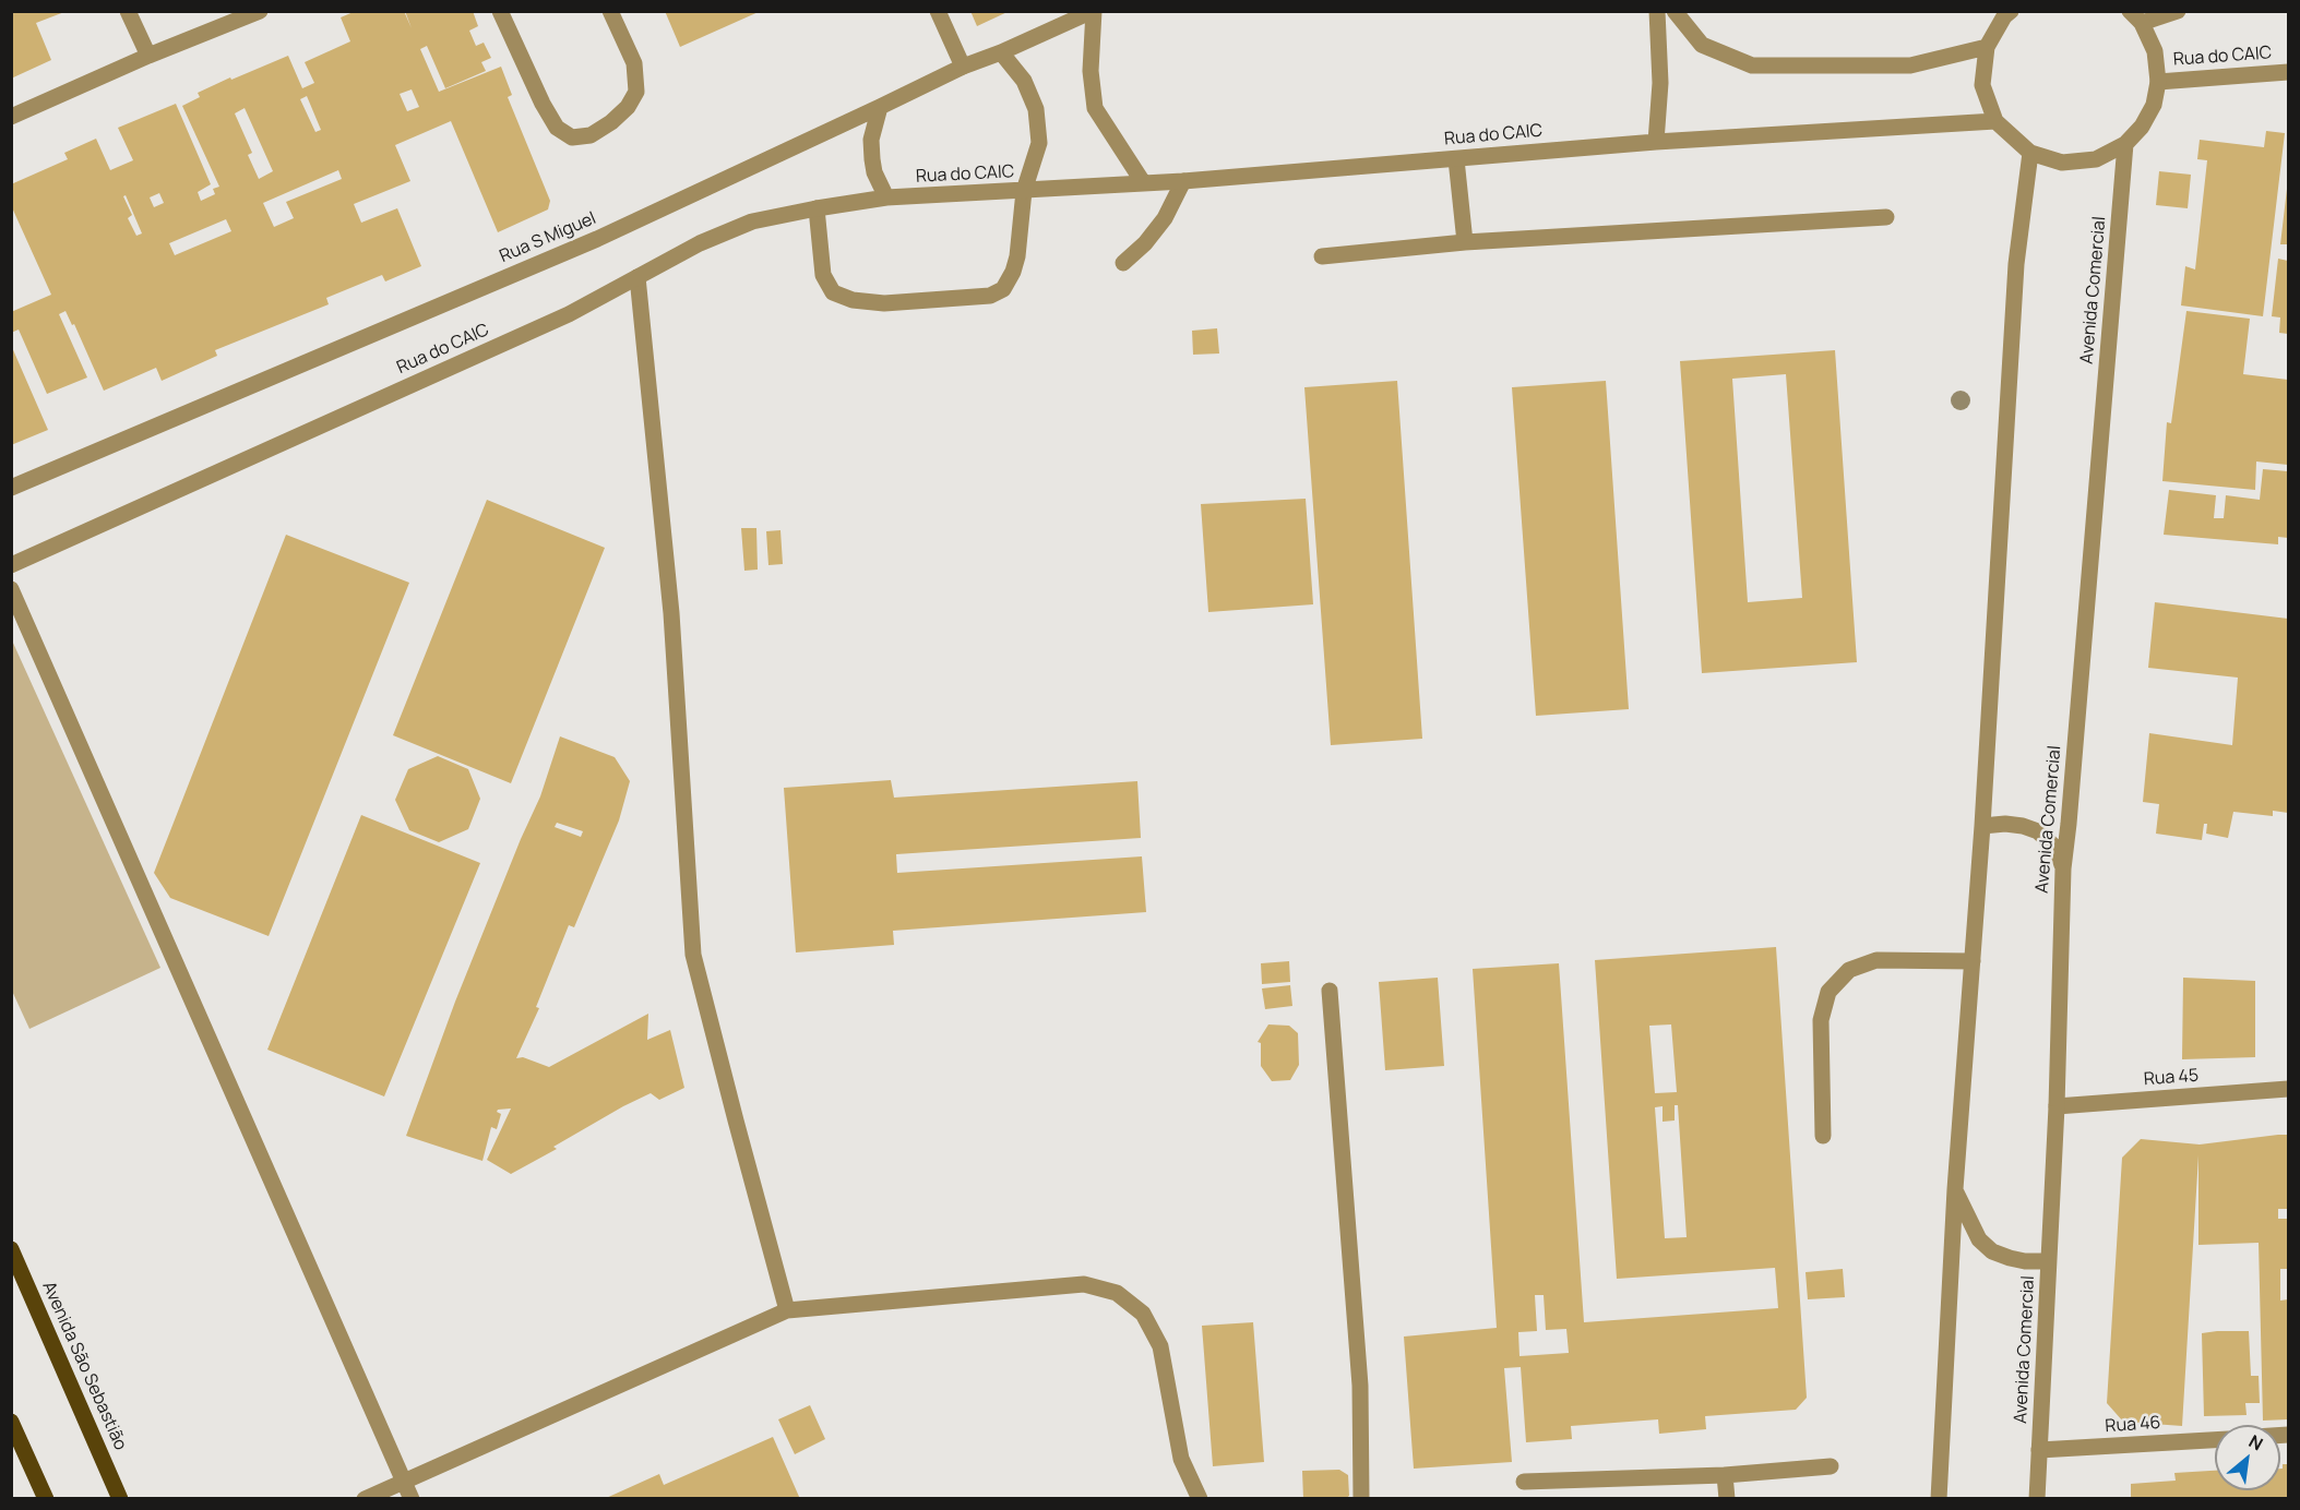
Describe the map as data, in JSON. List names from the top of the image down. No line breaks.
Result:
{"streets":{"main road":["Avenida São Sebastião"],"street":["Rua do CAIC","Rua S Miguel","Avenida Comercial","Rua 45","Rua 46"]},"crossings":[["Rua do CAIC","Rua S Miguel"],["Avenida Comercial","Rua 45"],["Avenida Comercial","Rua 46"]],"north":"top right"}
